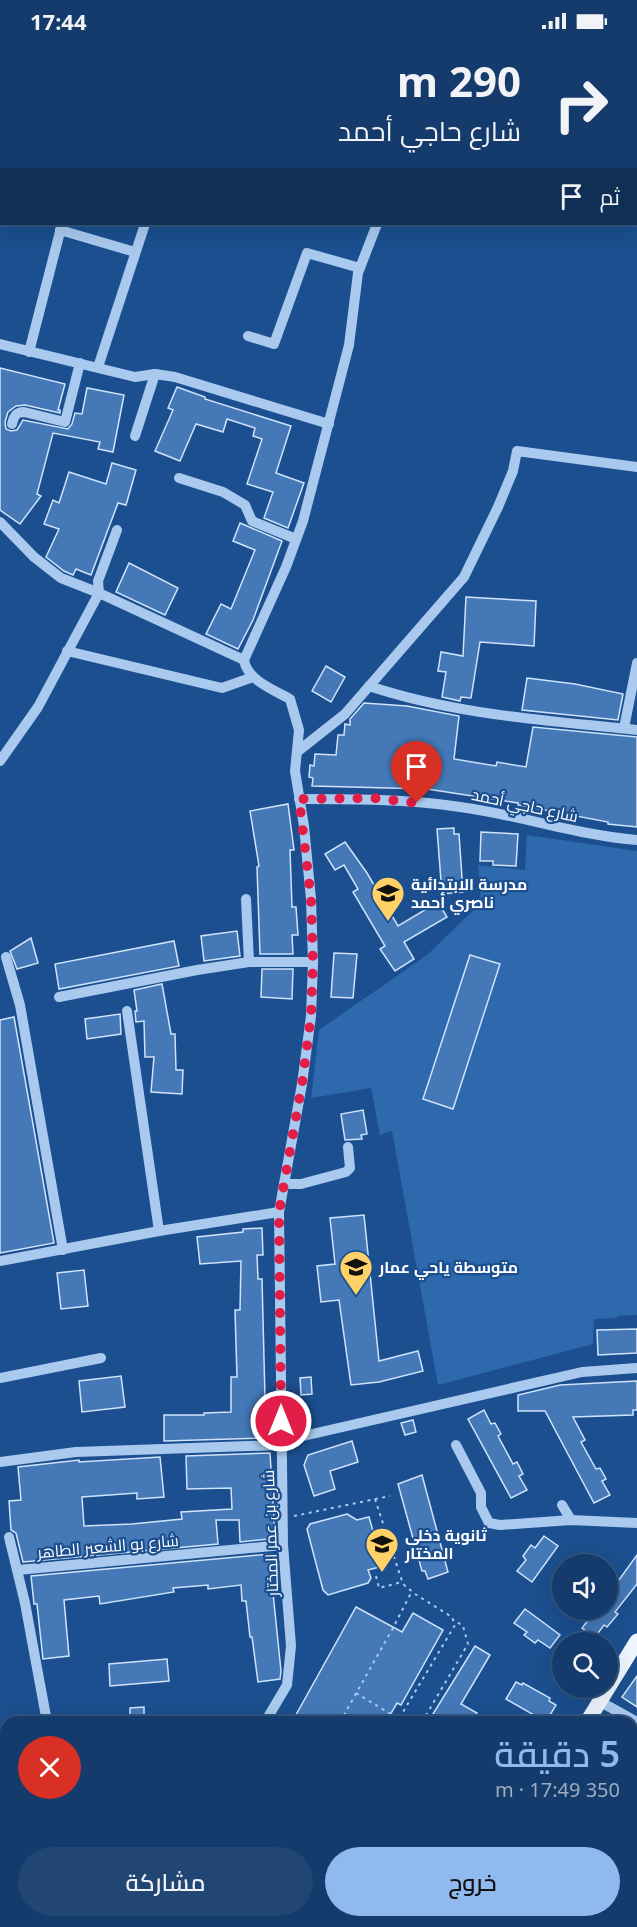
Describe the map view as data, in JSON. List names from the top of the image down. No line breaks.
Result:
{"streets":{"street":["شارع حاجي أحمد","شارع بن عمر المختار","شارع بو الشعير الطاهر"]},"crossings":[["شارع حاجي أحمد","شارع بن عمر المختار"],["شارع بن عمر المختار","شارع بو الشعير الطاهر"]],"places":{"school or university":["مدرسة الابتدائية ناصري أحمد","متوسطة ياحي عمار","ثانوية دخلي المختار"]},"page":{"status":"17:44","turn":["290 m","شارع حاجي أحمد"],"then":"ثم","heading":["5 دقيقة","350 m · 17:49"],"buttons":["خروج","مشاركة"]}}
